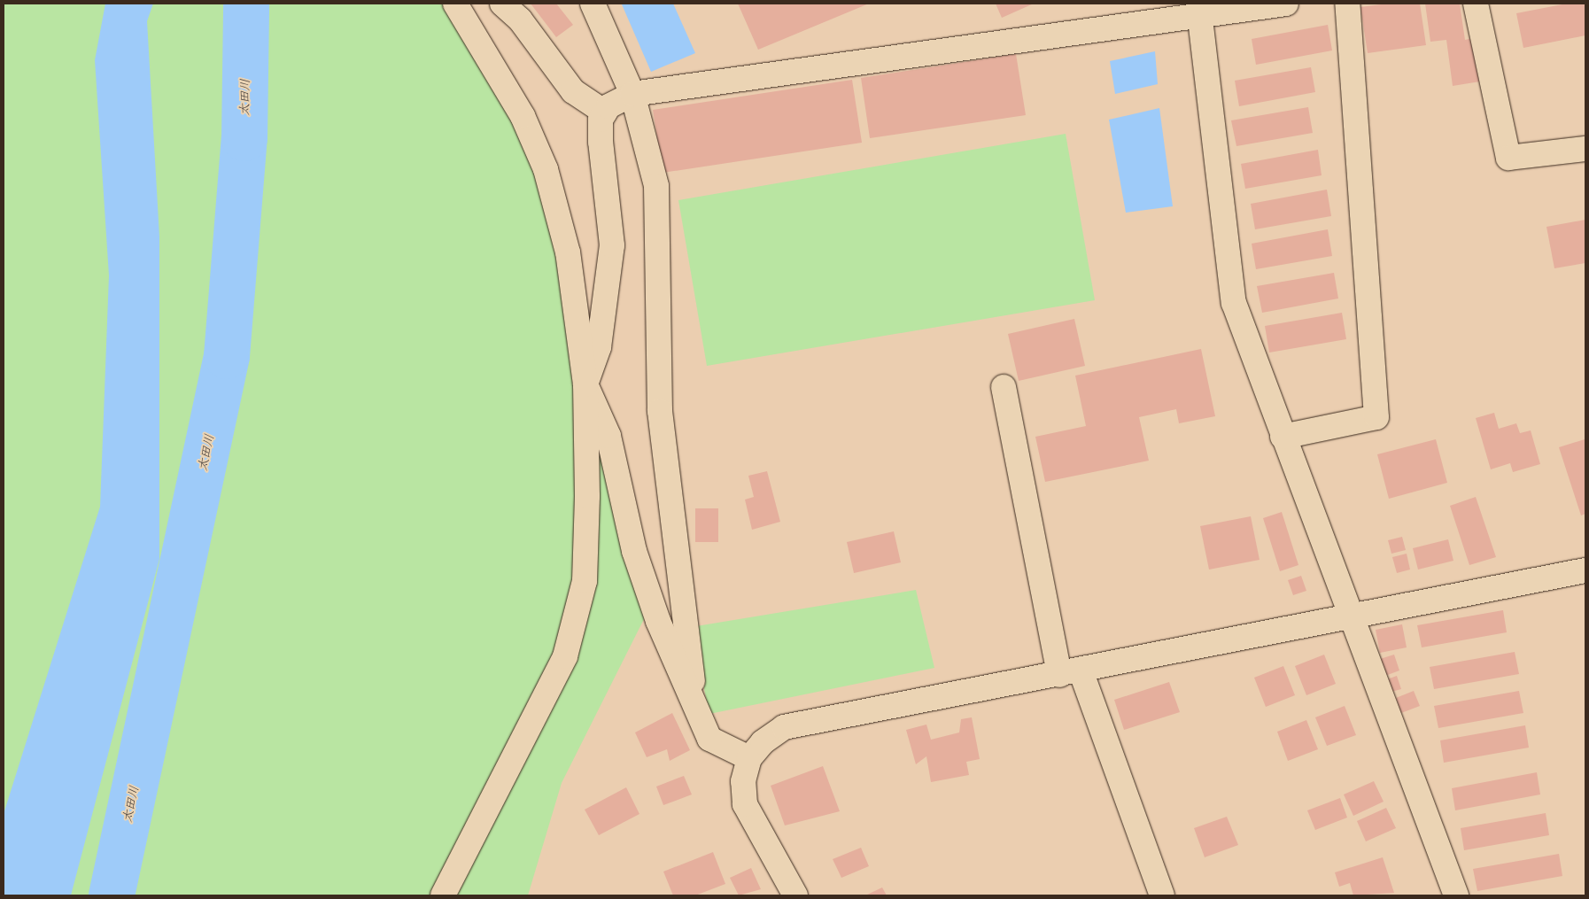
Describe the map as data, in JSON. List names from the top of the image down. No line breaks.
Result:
{"water":["太田川"]}
